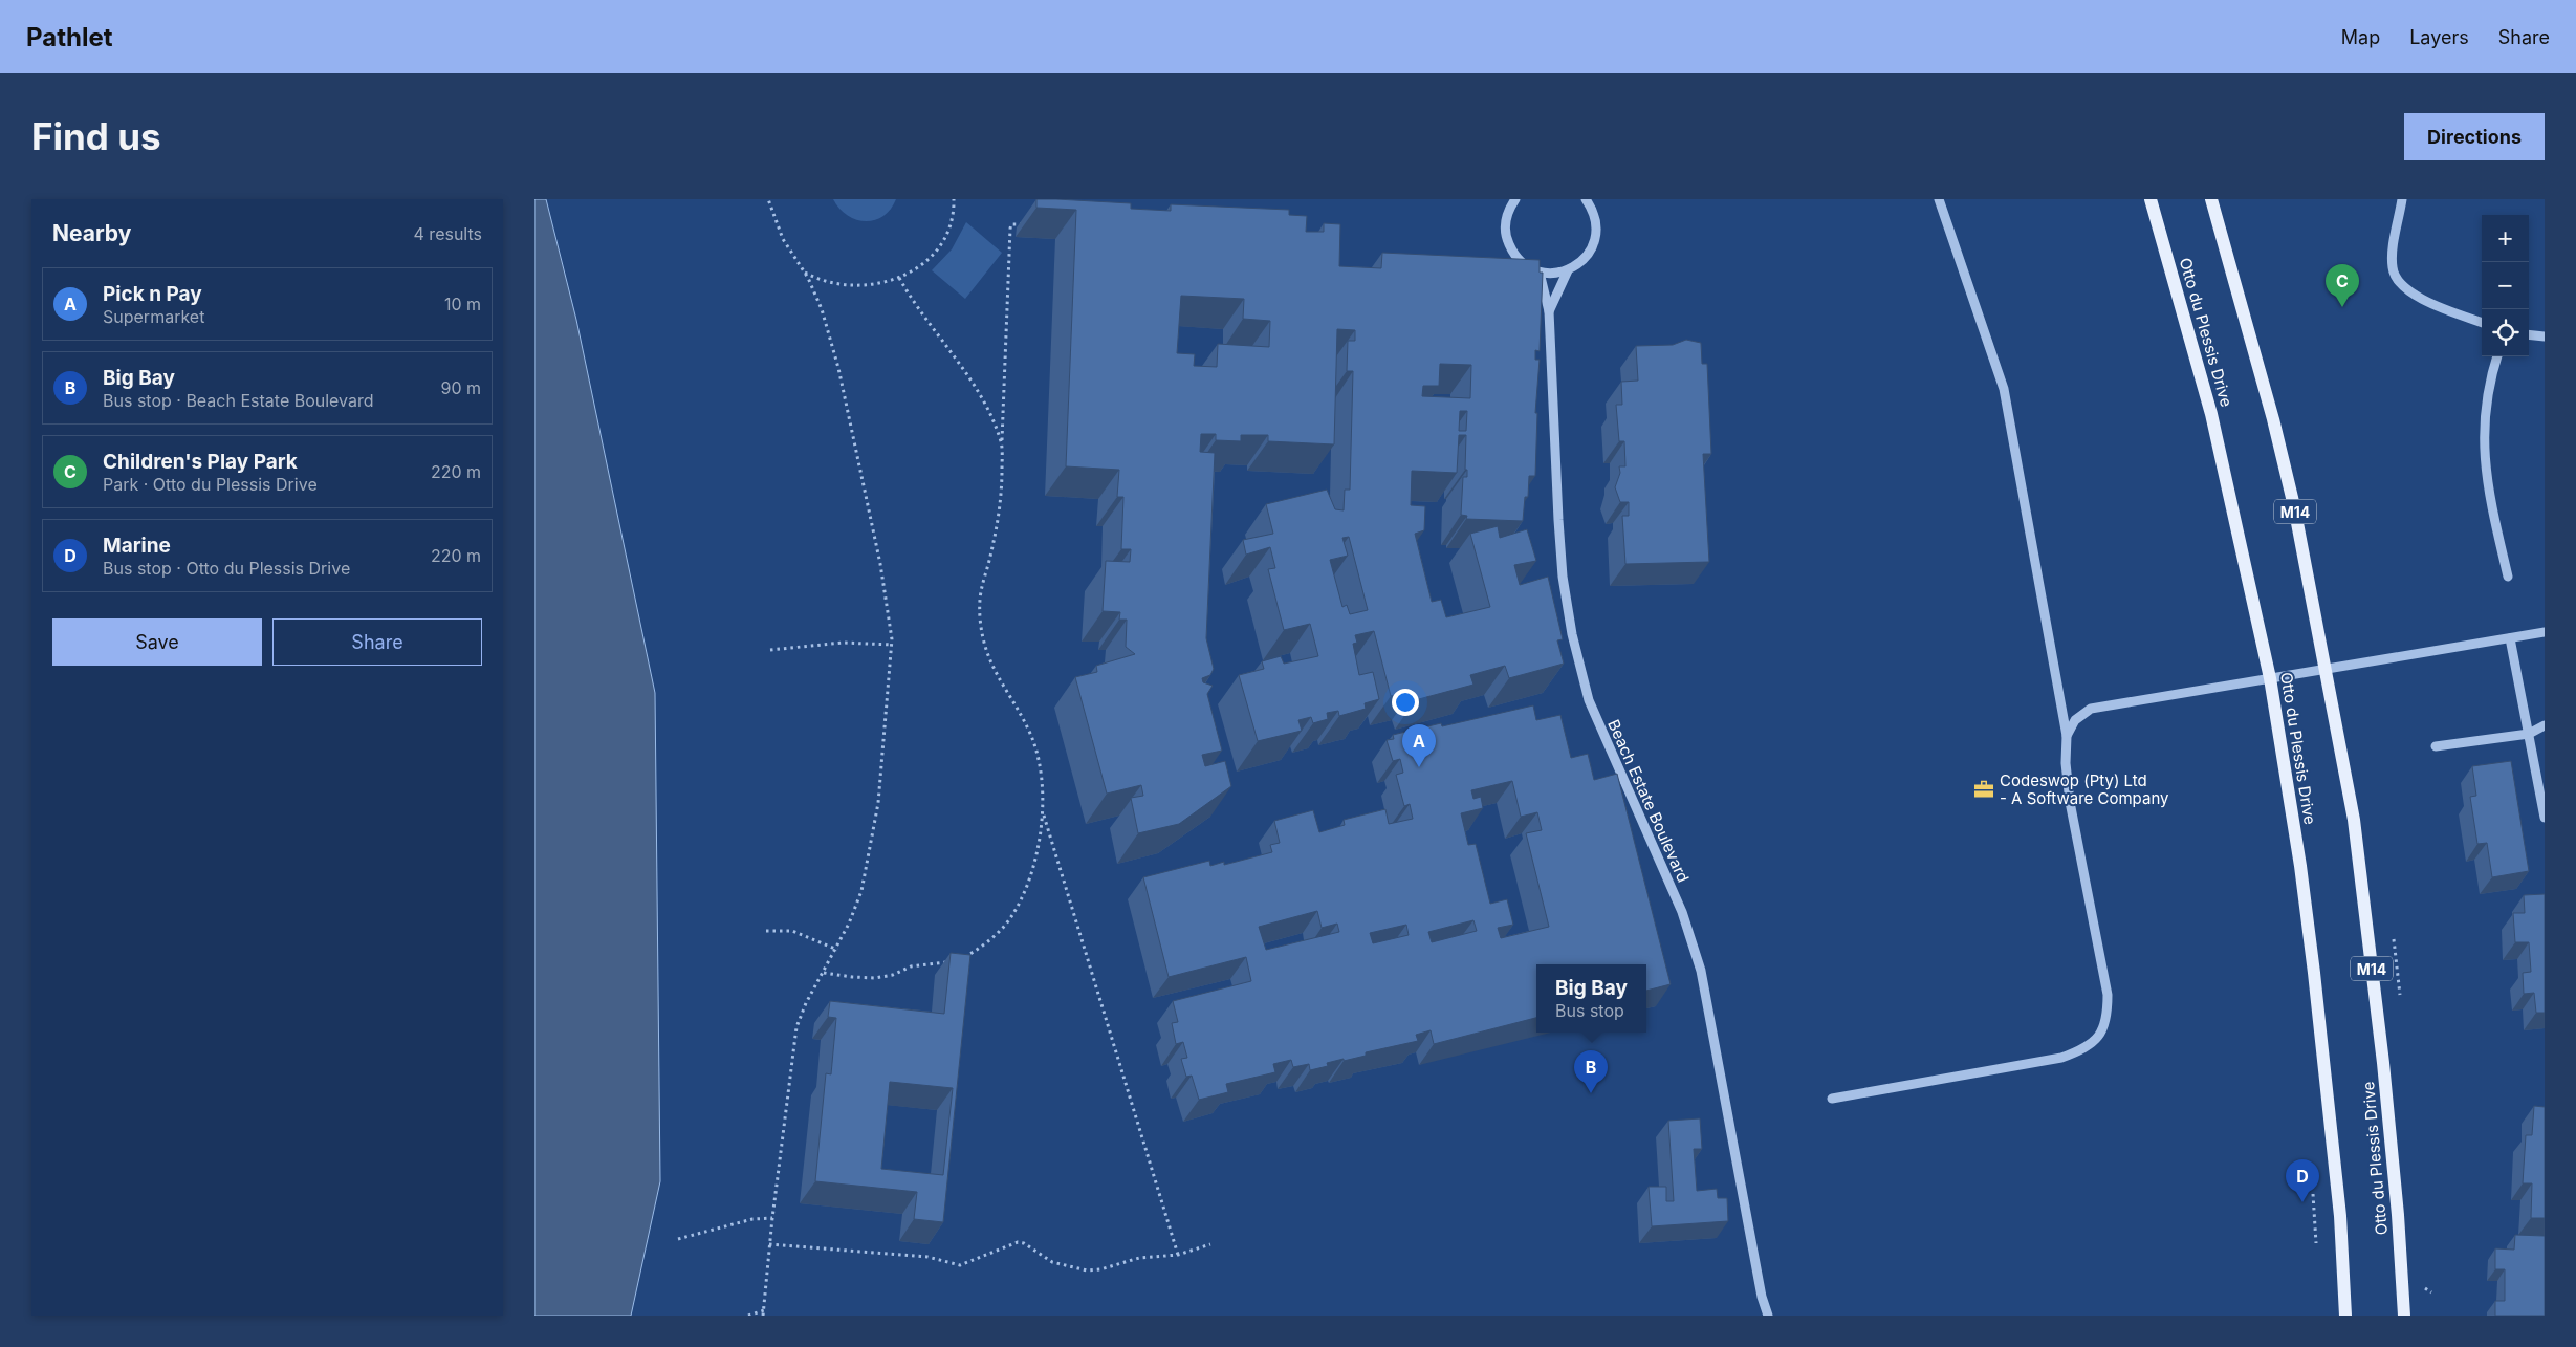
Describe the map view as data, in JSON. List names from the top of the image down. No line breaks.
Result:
{"streets":{"main road":["Otto du Plessis Drive","M14"],"street":["Beach Estate Boulevard"]},"places":{"office":["Codeswop (Pty) Ltd - A Software Company"]},"page":{"header":"Pathlet","nav":["Map","Layers","Share"],"buttons":["Directions",["Save","Share"]],"title":"Find us","heading":["Nearby","4 results"],"map_buttons":["+","−"],"pins":["C","A","B","D"],"list":[{"mark":"A","name":"Pick n Pay","note":"Supermarket","value":"10 m"},{"mark":"B","name":"Big Bay","note":"Bus stop · Beach Estate Boulevard","value":"90 m"},{"mark":"C","name":"Children's Play Park","note":"Park · Otto du Plessis Drive","value":"220 m"},{"mark":"D","name":"Marine","note":"Bus stop · Otto du Plessis Drive","value":"220 m"}],"popup":["Big Bay","Bus stop"]}}
